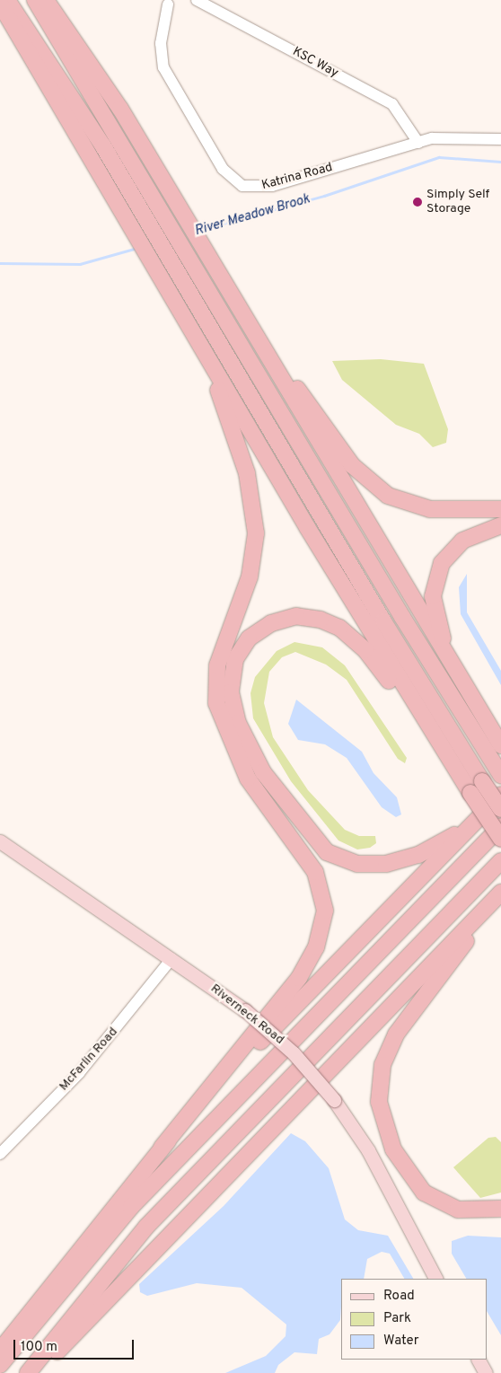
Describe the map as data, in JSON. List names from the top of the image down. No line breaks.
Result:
{"streets":{"main road":["Riverneck Road"],"street":["KSC Way","Katrina Road","McFarlin Road"]},"crossings":[["KSC Way","Katrina Road"],["Riverneck Road","McFarlin Road"]],"water":["River Meadow Brook"],"places":["Simply Self Storage"],"legend":["Road","Park","Water"],"scale_bar":"100 m"}
